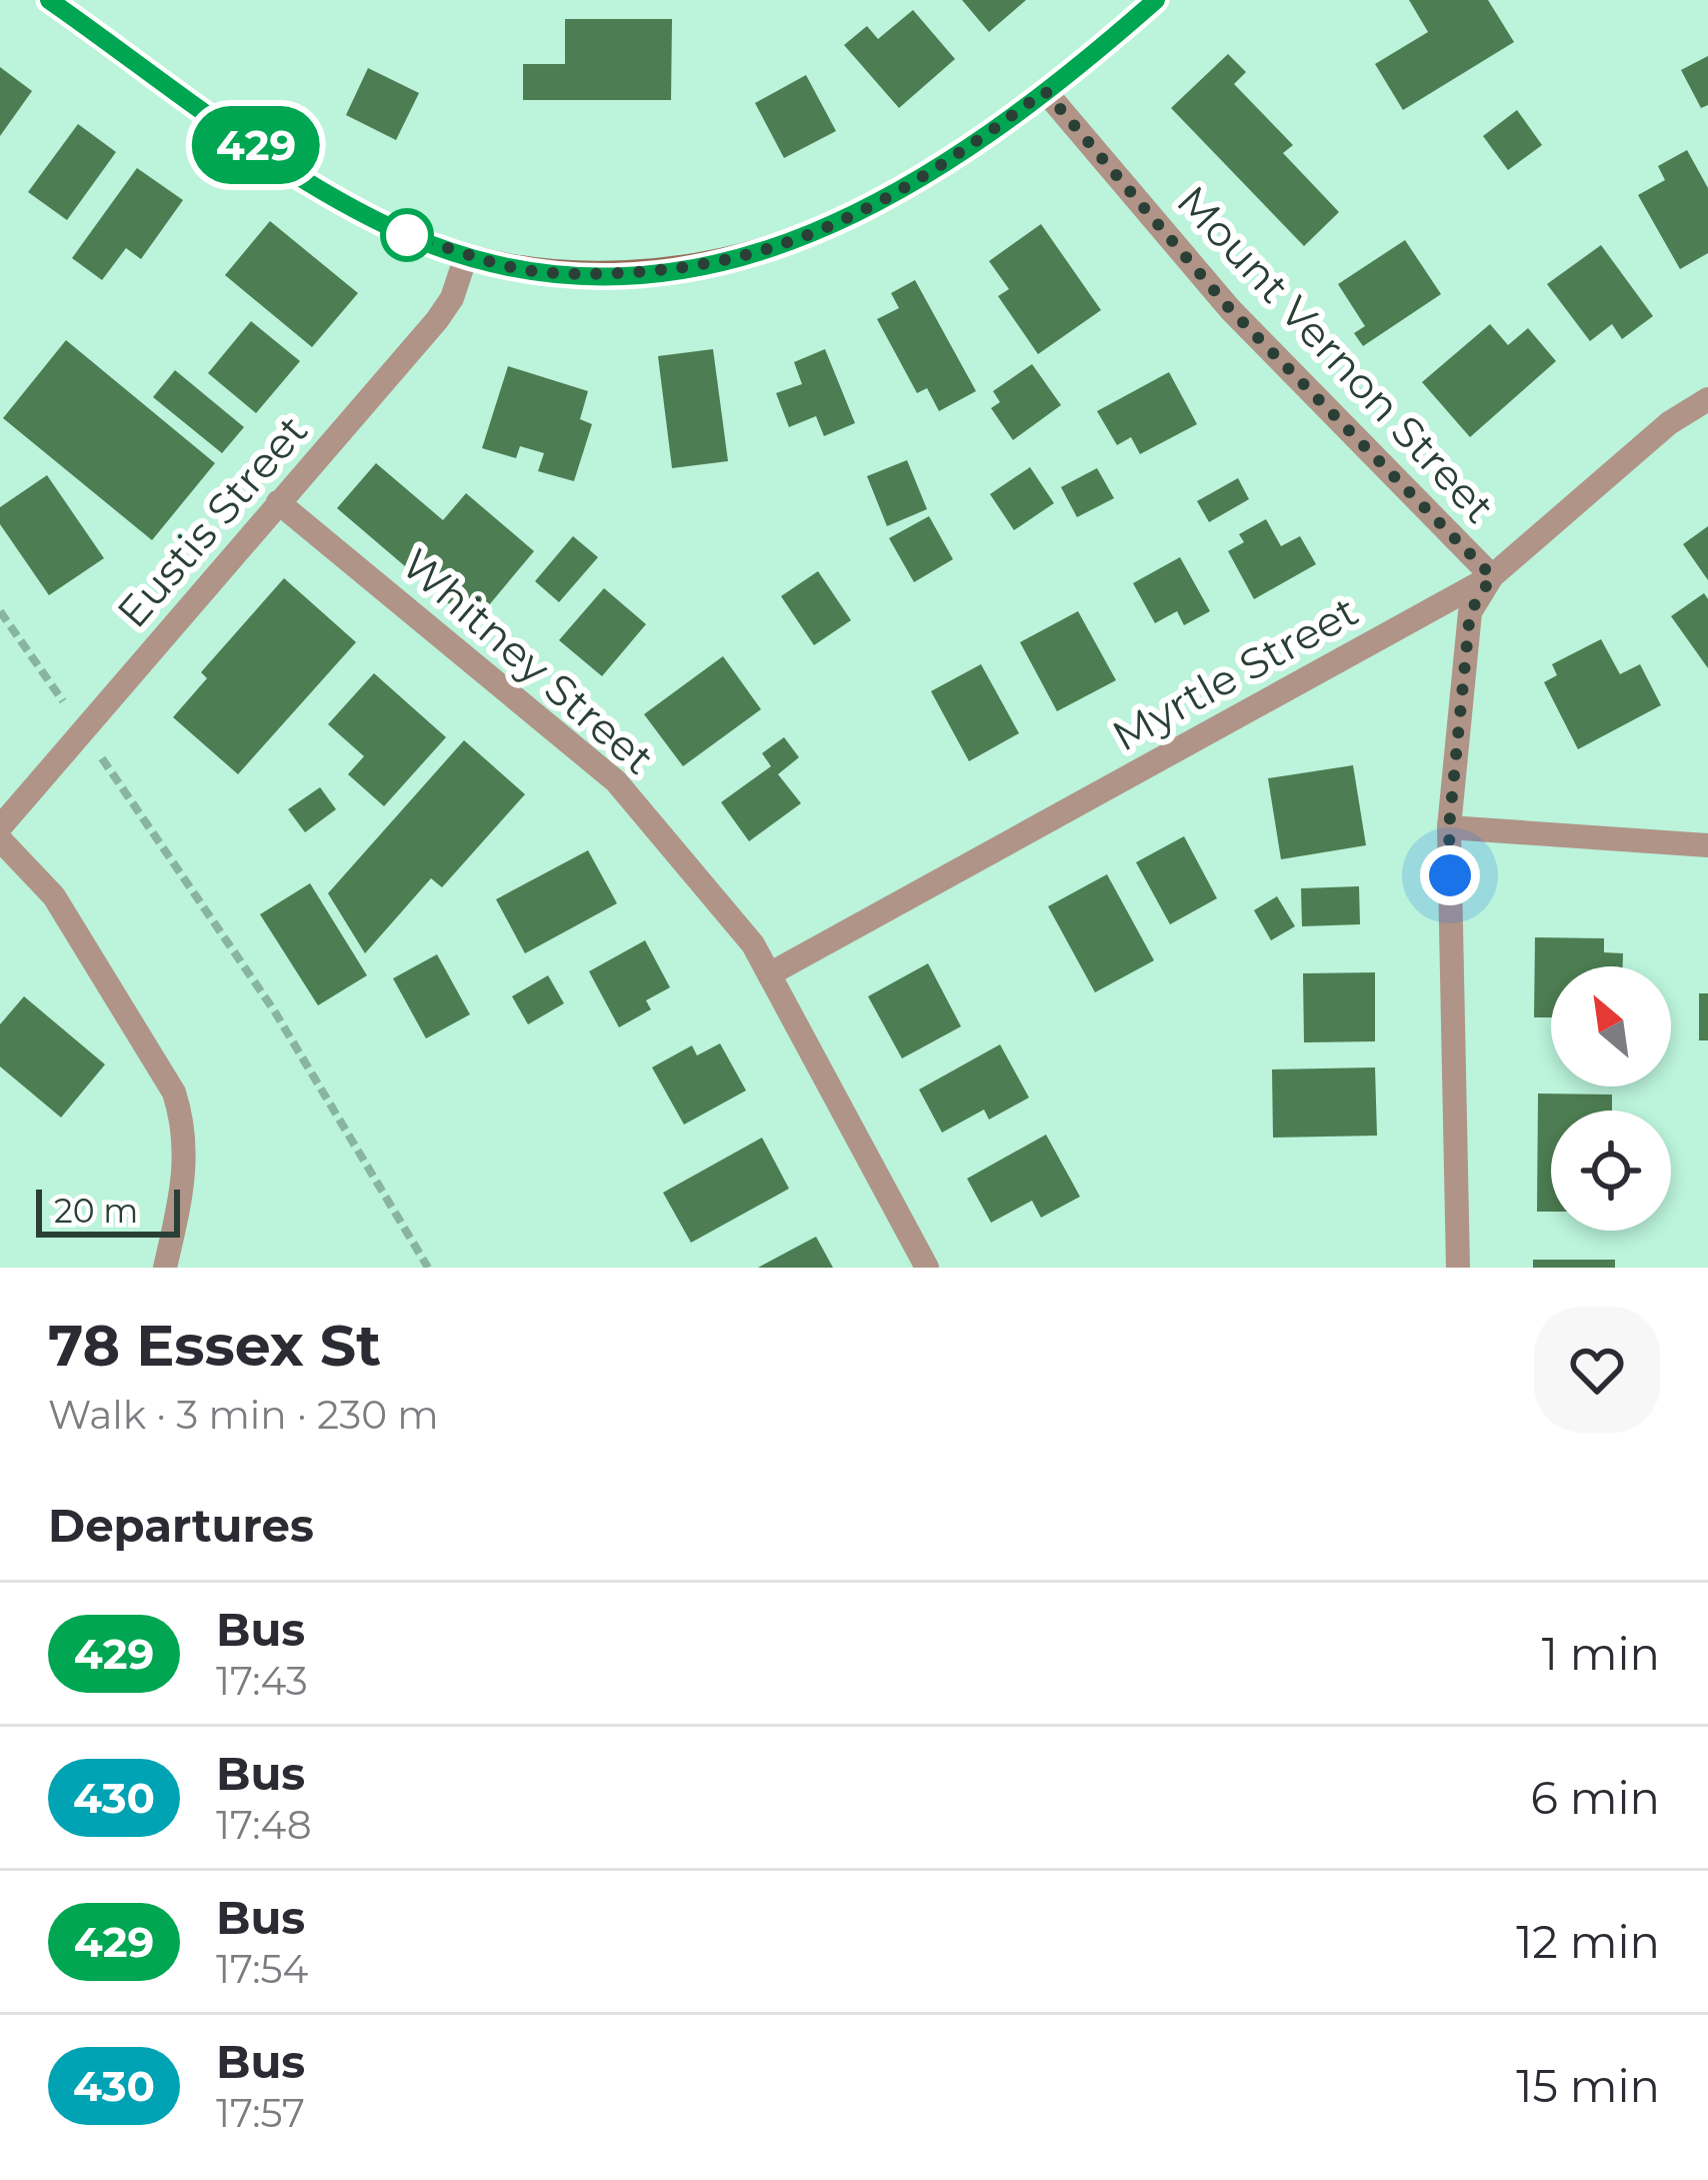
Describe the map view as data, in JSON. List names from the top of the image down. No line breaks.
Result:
{"streets":{"street":["Mount Vernon Street","Eustis Street","Whitney Street","Myrtle Street"]},"crossings":[["Mount Vernon Street","Myrtle Street"],["Eustis Street","Whitney Street"],["Whitney Street","Myrtle Street"]],"lines":["bus line 429"],"scale_bar":"20 m","north":"top left","page":{"on_map":"429","scale":"20 m","heading":[["78 Essex St","Walk · 3 min · 230 m"],"Departures"],"list":[{"mark":"429","name":"Bus","note":"17:43","value":"1 min"},{"mark":"430","name":"Bus","note":"17:48","value":"6 min"},{"mark":"429","name":"Bus","note":"17:54","value":"12 min"},{"mark":"430","name":"Bus","note":"17:57","value":"15 min"}]}}
